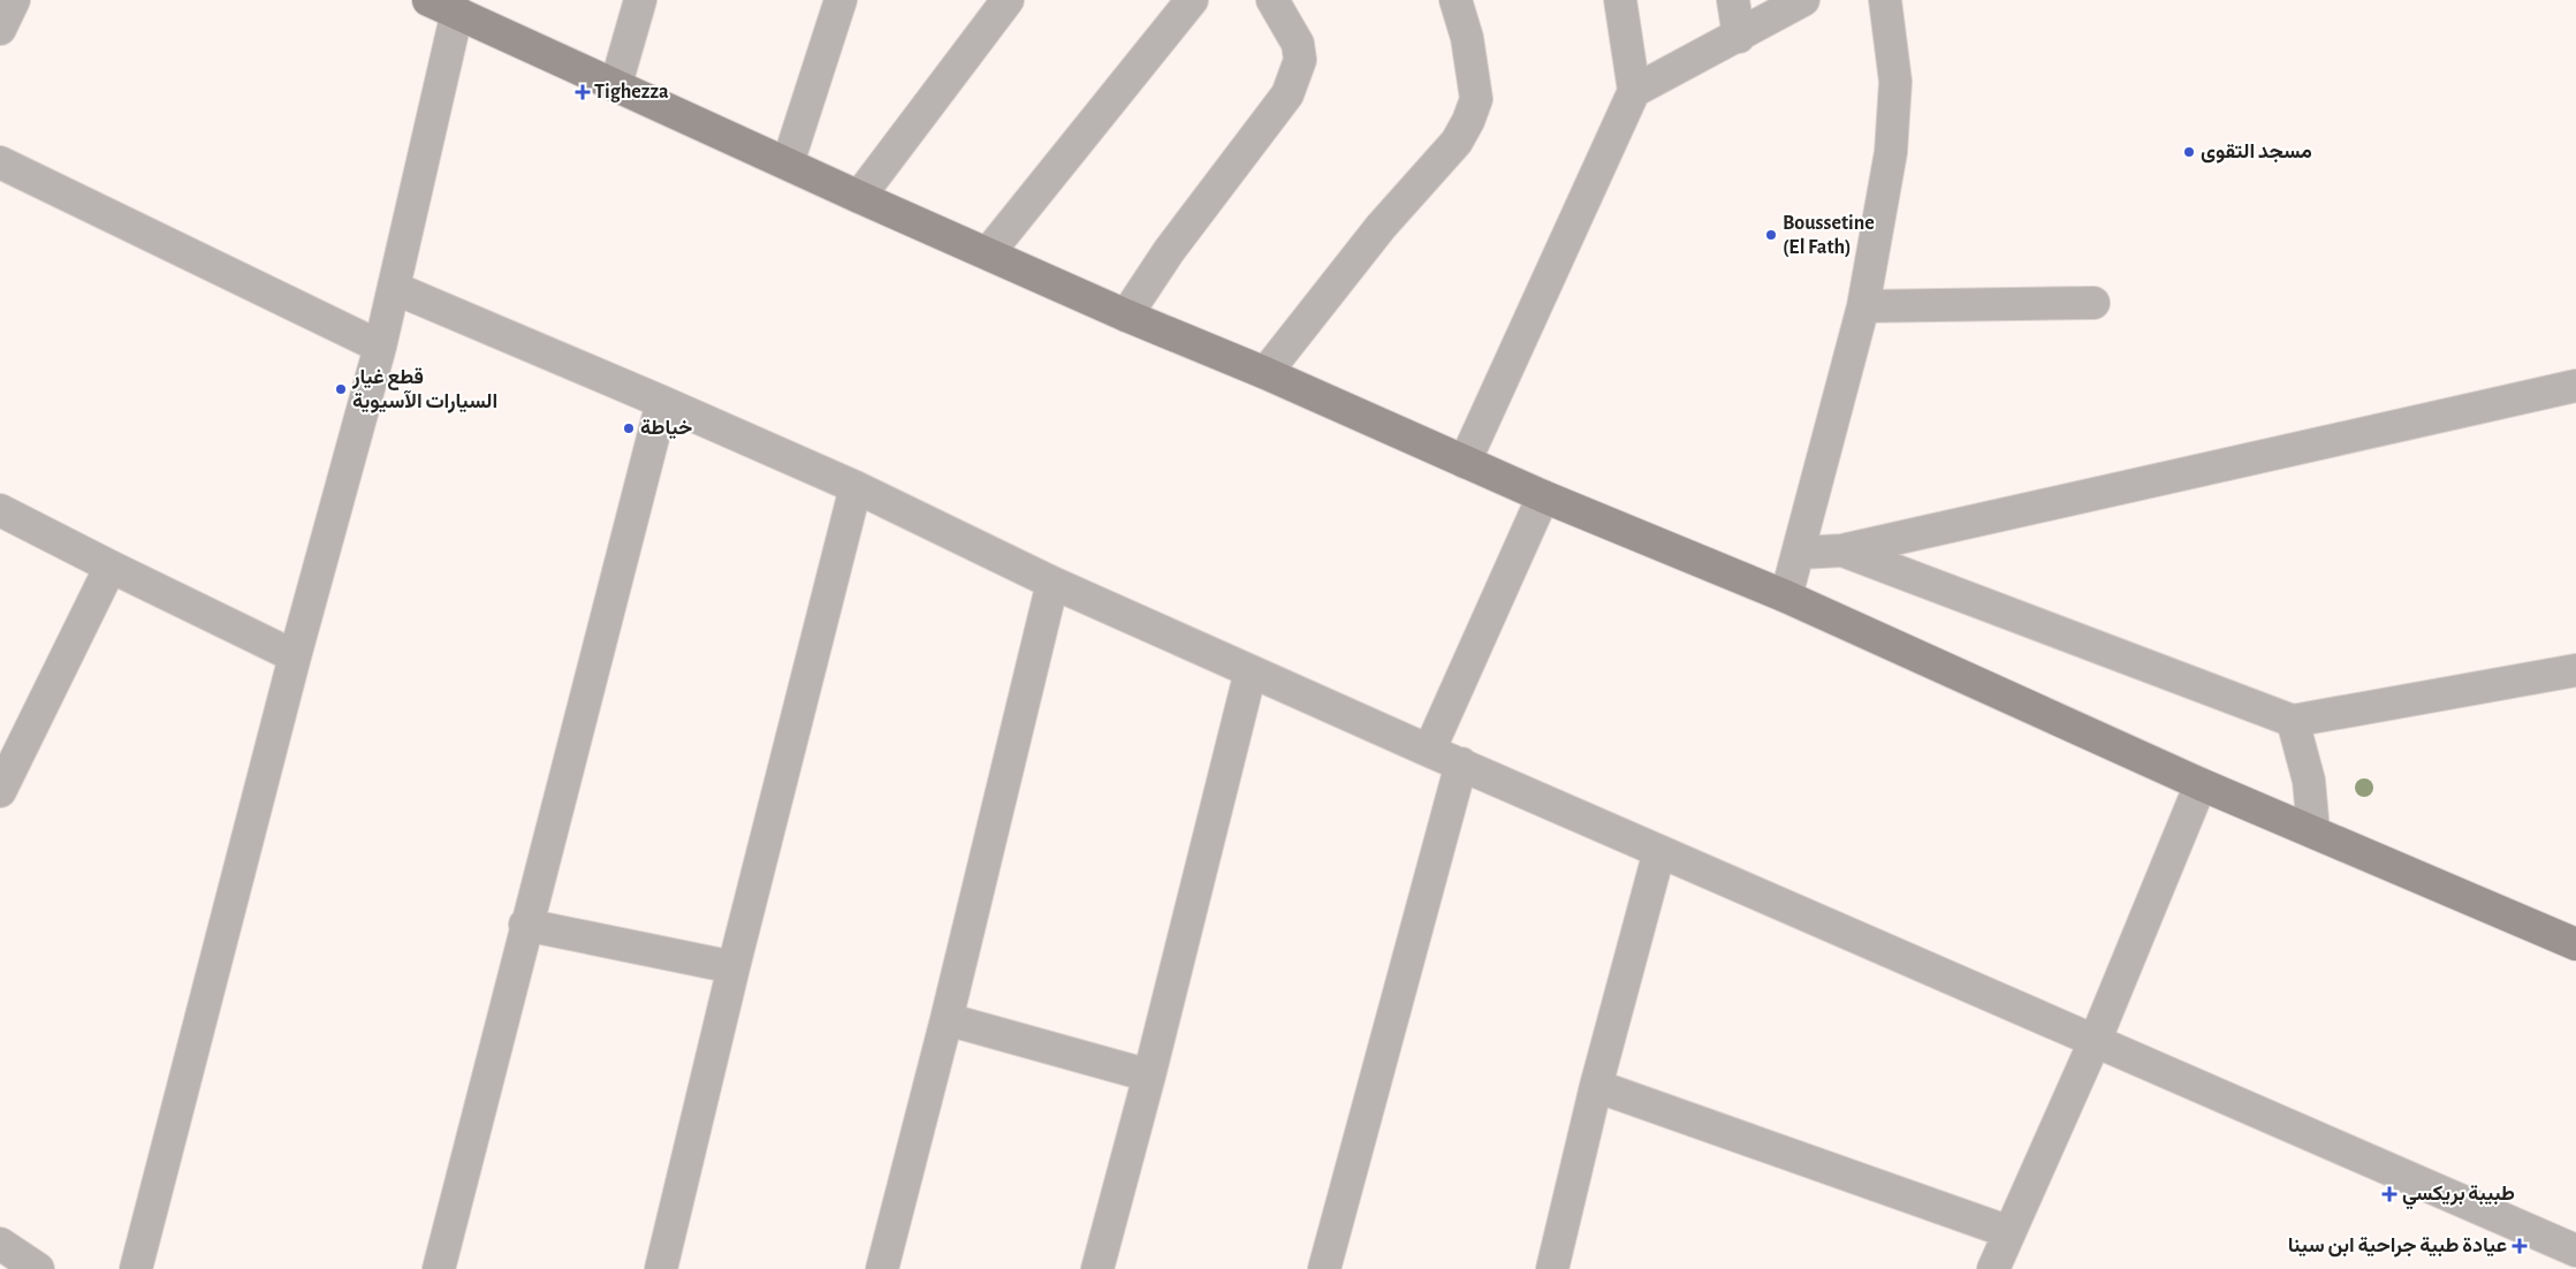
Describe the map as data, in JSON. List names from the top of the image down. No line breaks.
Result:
{"places":{"health":["Tighezza","طبيبة بريكسي","عيادة طبية جراحية ابن سينا"],"other":["مسجد التقوى","Boussetine (El Fath)","قطع غيار السيارات الآسيوية","خياطة"]}}
